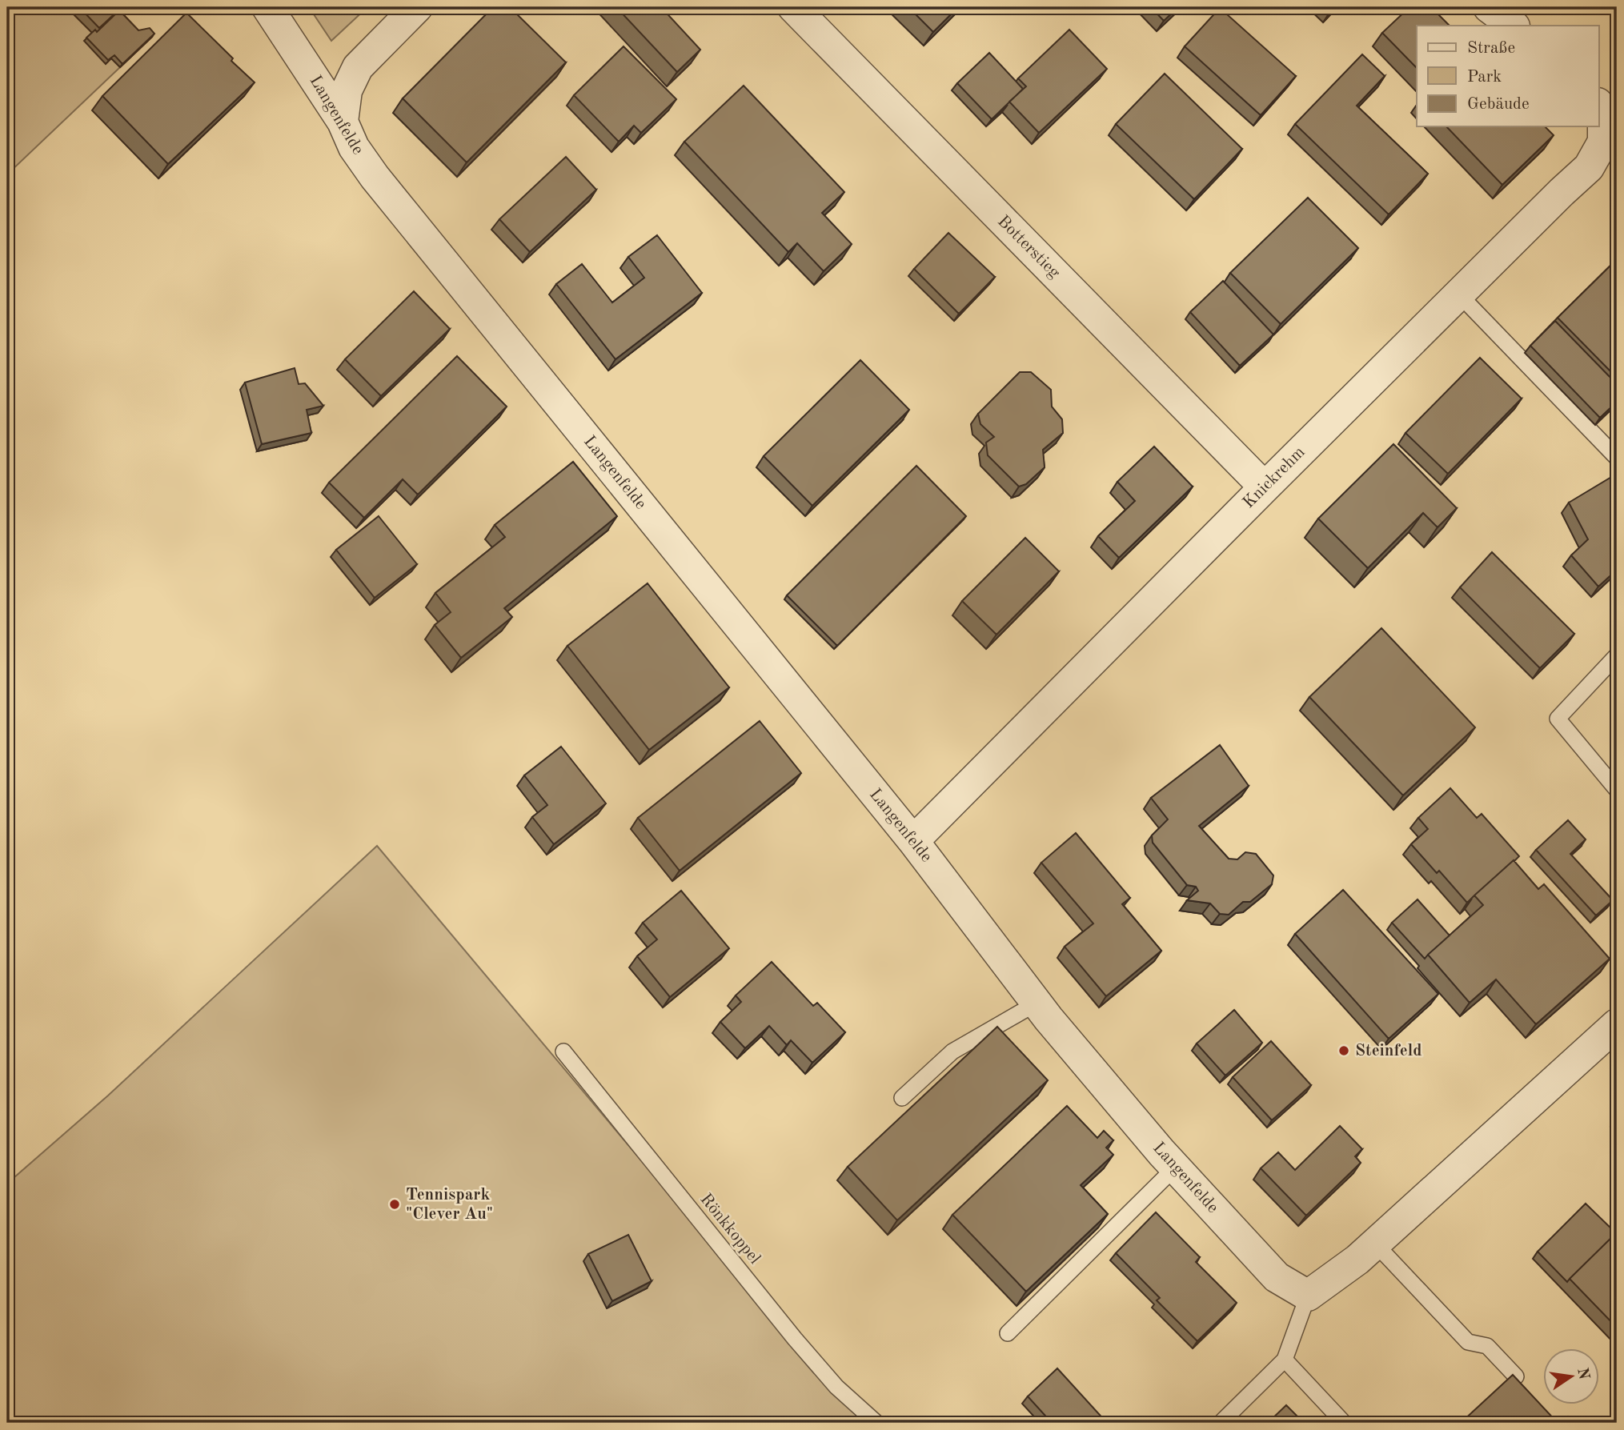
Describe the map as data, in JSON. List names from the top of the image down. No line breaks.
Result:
{"streets":{"street":["Langenfelde","Botterstieg","Knickrehm"],"lane":["Rönkkoppel"]},"crossings":[["Langenfelde","Knickrehm"],["Botterstieg","Knickrehm"]],"places":["Steinfeld","Tennispark \"Clever Au\""],"legend":["Straße","Park","Gebäude"],"north":"right"}
